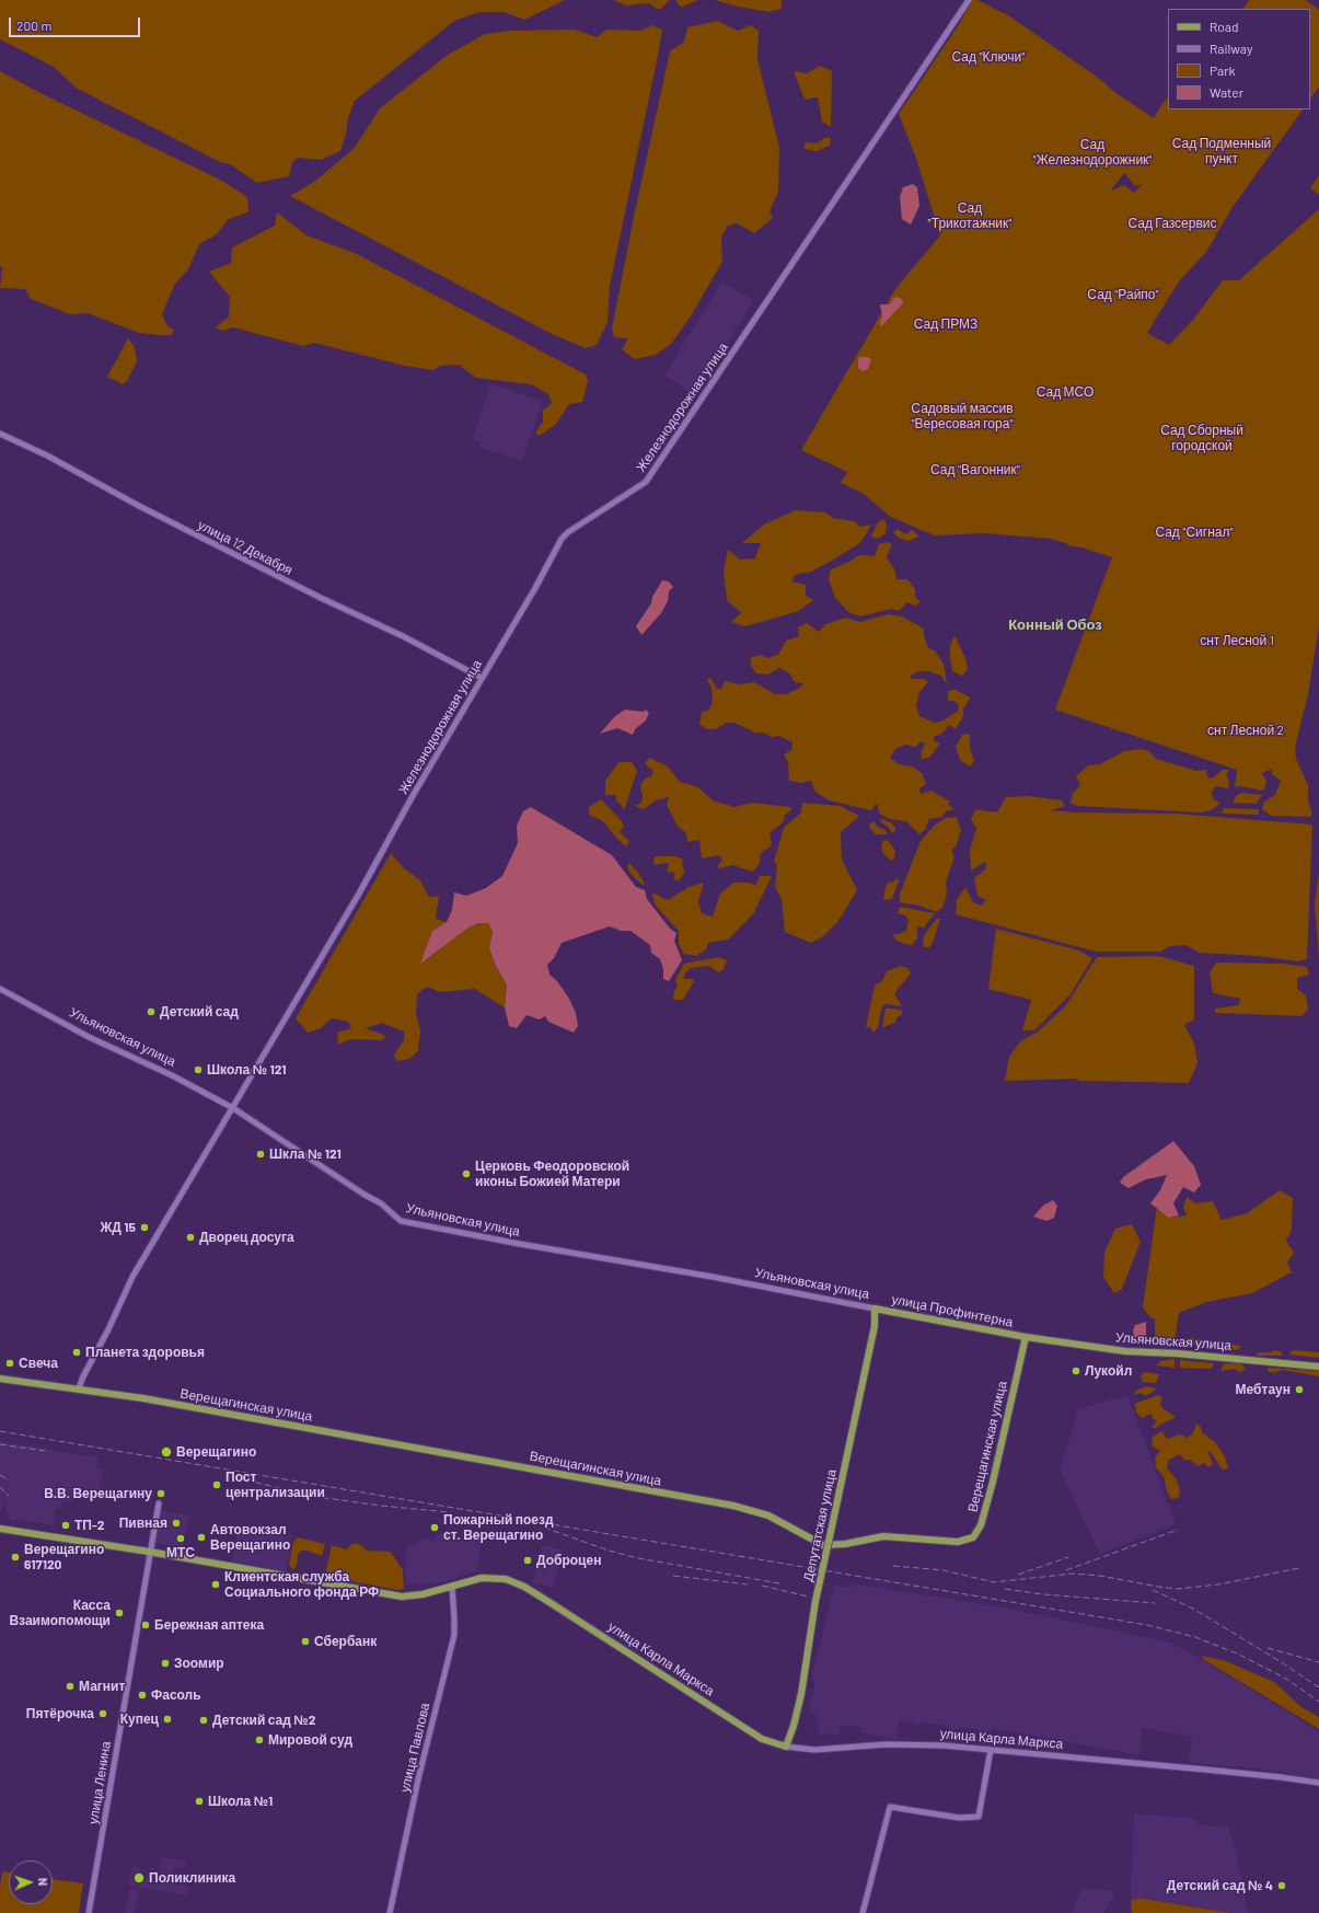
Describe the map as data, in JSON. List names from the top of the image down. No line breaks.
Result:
{"streets":{"main road":["Ульяновская улица","улица Профинтерна","Верещагинская улица","Депутатская улица","улица Карла Маркса"],"street":["Железнодорожная улица","улица 12 Декабря","улица Павлова","улица Ленина"]},"crossings":[["Железнодорожная улица","улица 12 Декабря"],["Железнодорожная улица","Ульяновская улица"],["Железнодорожная улица","Верещагинская улица"],["Ульяновская улица","улица Профинтерна"],["Ульяновская улица","Верещагинская улица"],["Ульяновская улица","Депутатская улица"],["улица Профинтерна","Верещагинская улица"],["улица Профинтерна","Депутатская улица"],["Депутатская улица","улица Карла Маркса"],["улица Карла Маркса","улица Павлова"],["улица Карла Маркса","улица Ленина"]],"districts":["Конный Обоз"],"parks":["Сад \"Ключи\"","Сад Подменный пункт","Сад \"Железнодорожник\"","Сад \"Трикотажник\"","Сад Газсервис","Сад \"Райпо\"","Сад ПРМЗ","Сад МСО","Садовый массив \"Вересовая гора\"","Сад Сборный городской","Сад \"Вагонник\"","Сад \"Сигнал\"","снт Лесной 1","снт Лесной 2"],"places":["Детский сад","Школа № 121","Шкла № 121","Церковь Феодоровской иконы Божией Матери","ЖД 15","Дворец досуга","Планета здоровья","Свеча","Лукойл","Мебтаун","Верещагино","Пост централизации","В.В. Верещагину","Пивная","ТП-2","Пожарный поезд ст. Верещагино","Автовокзал Верещагино","МТС","Верещагино 617120","Доброцен","Клиентская служба Социального фонда РФ","Касса Взаимопомощи","Бережная аптека","Сбербанк","Зоомир","Магнит","Фасоль","Пятёрочка","Купец","Детский сад №2","Мировой суд","Школа №1","Поликлиника","Детский сад № 4"],"legend":["Road","Railway","Park","Water"],"scale_bar":"200 m","north":"right"}
